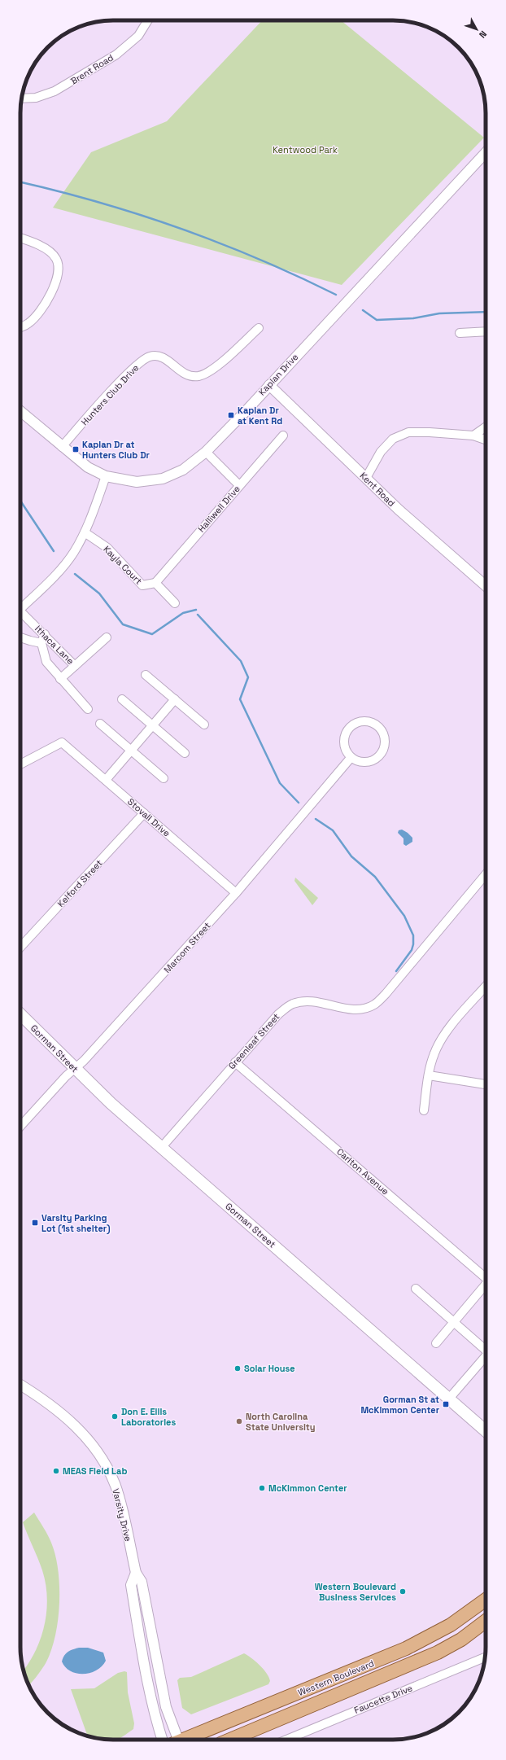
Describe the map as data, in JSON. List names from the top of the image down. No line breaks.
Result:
{"streets":{"main road":["Gorman Street","Western Boulevard"],"street":["Brent Road","Kaplan Drive","Hunters Club Drive","Kent Road","Halliwell Drive","Kayla Court","Ithaca Lane","Stovall Drive","Kelford Street","Marcom Street","Greenleaf Street","Carlton Avenue","Varsity Drive","Faucette Drive"]},"crossings":[["Kaplan Drive","Hunters Club Drive"],["Kaplan Drive","Kent Road"],["Halliwell Drive","Kayla Court"],["Stovall Drive","Kelford Street"],["Stovall Drive","Marcom Street"],["Marcom Street","Gorman Street"],["Greenleaf Street","Gorman Street"],["Greenleaf Street","Carlton Avenue"]],"parks":["Kentwood Park"],"places":{"transit":["Kaplan Dr at Kent Rd","Kaplan Dr at Hunters Club Dr","Varsity Parking Lot (1st shelter)","Gorman St at McKimmon Center"],"other":["Solar House","Don E. Ellis Laboratories","North Carolina State University","MEAS Field Lab","McKimmon Center","Western Boulevard Business Services"]},"north":"bottom right"}
